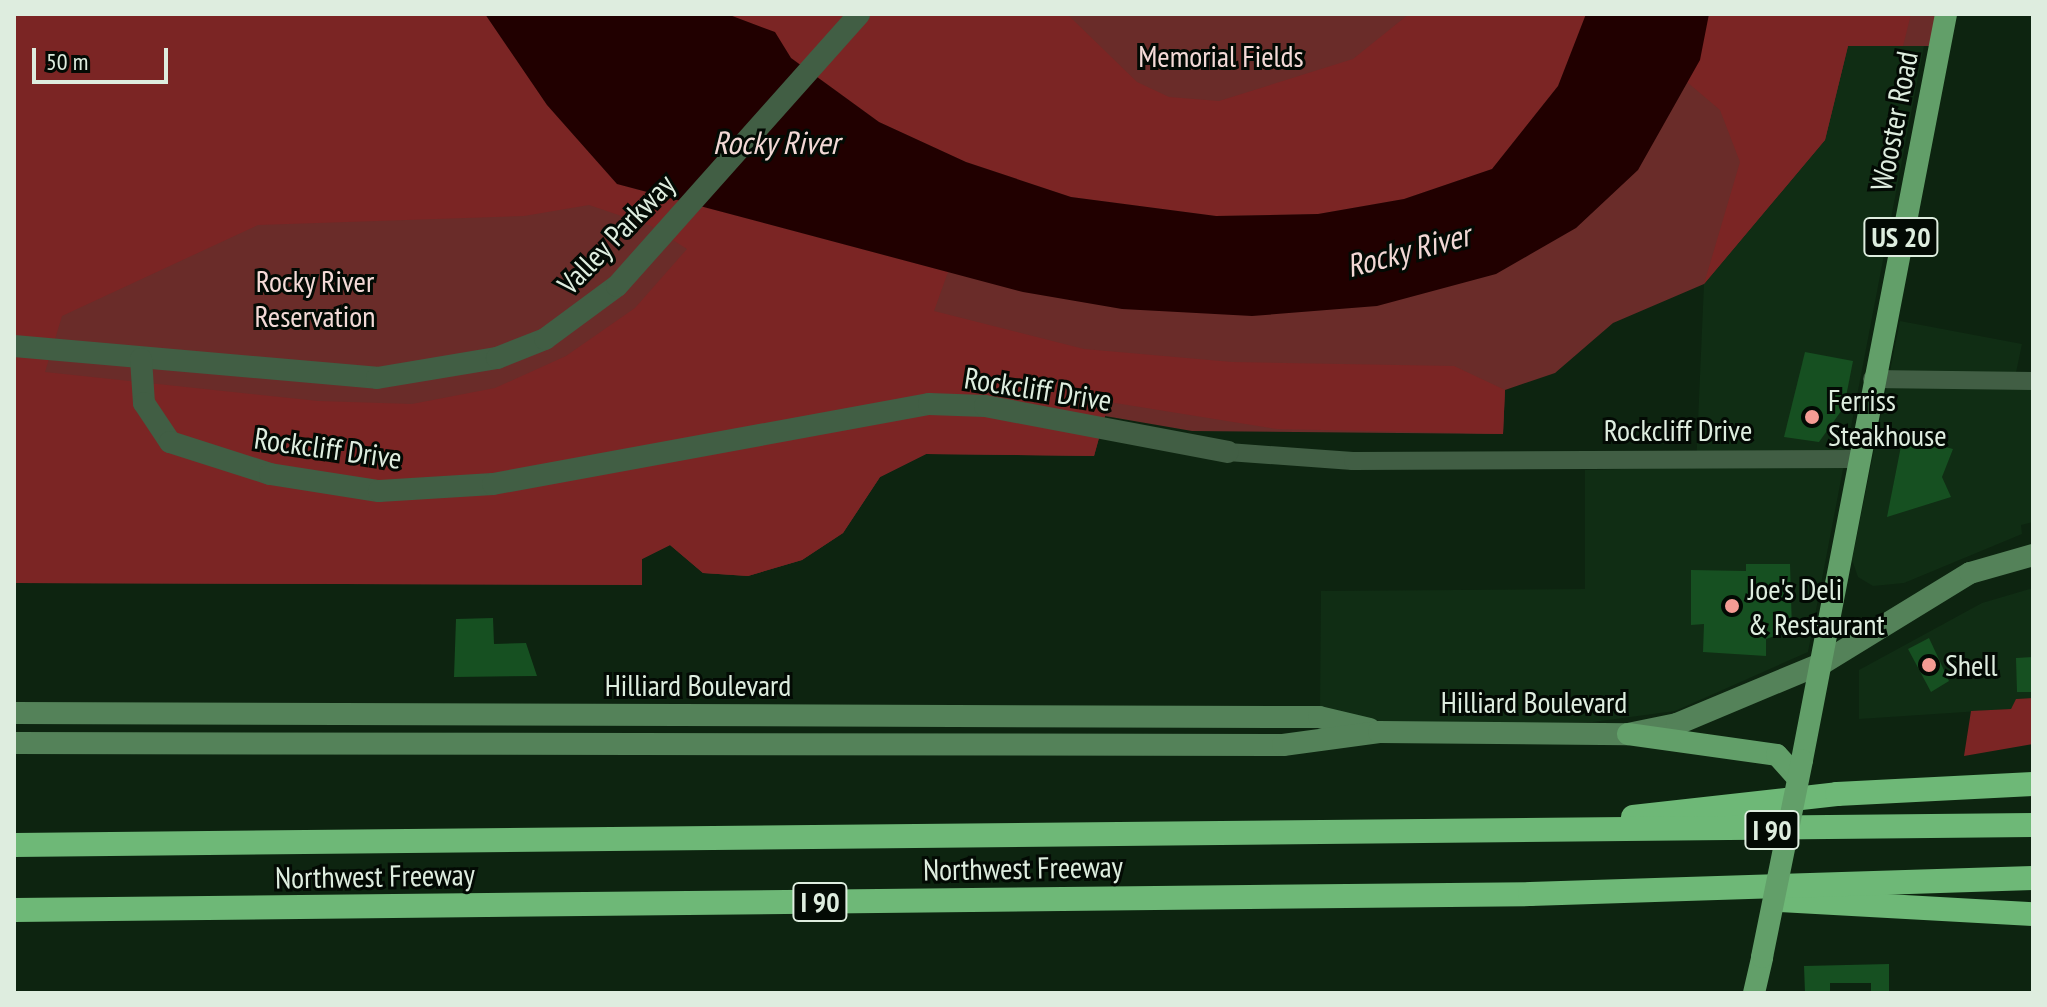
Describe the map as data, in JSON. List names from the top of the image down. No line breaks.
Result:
{"streets":{"highway":["I 90","Northwest Freeway"],"main road":["Wooster Road","US 20","Hilliard Boulevard"],"street":["Valley Parkway","Rockcliff Drive"]},"crossings":[["Wooster Road","Rockcliff Drive"],["Wooster Road","Hilliard Boulevard"],["Valley Parkway","Rockcliff Drive"]],"water":["Rocky River"],"parks":["Memorial Fields","Rocky River Reservation"],"places":["Ferriss Steakhouse","Joe's Deli & Restaurant","Shell"],"scale_bar":"50 m"}
